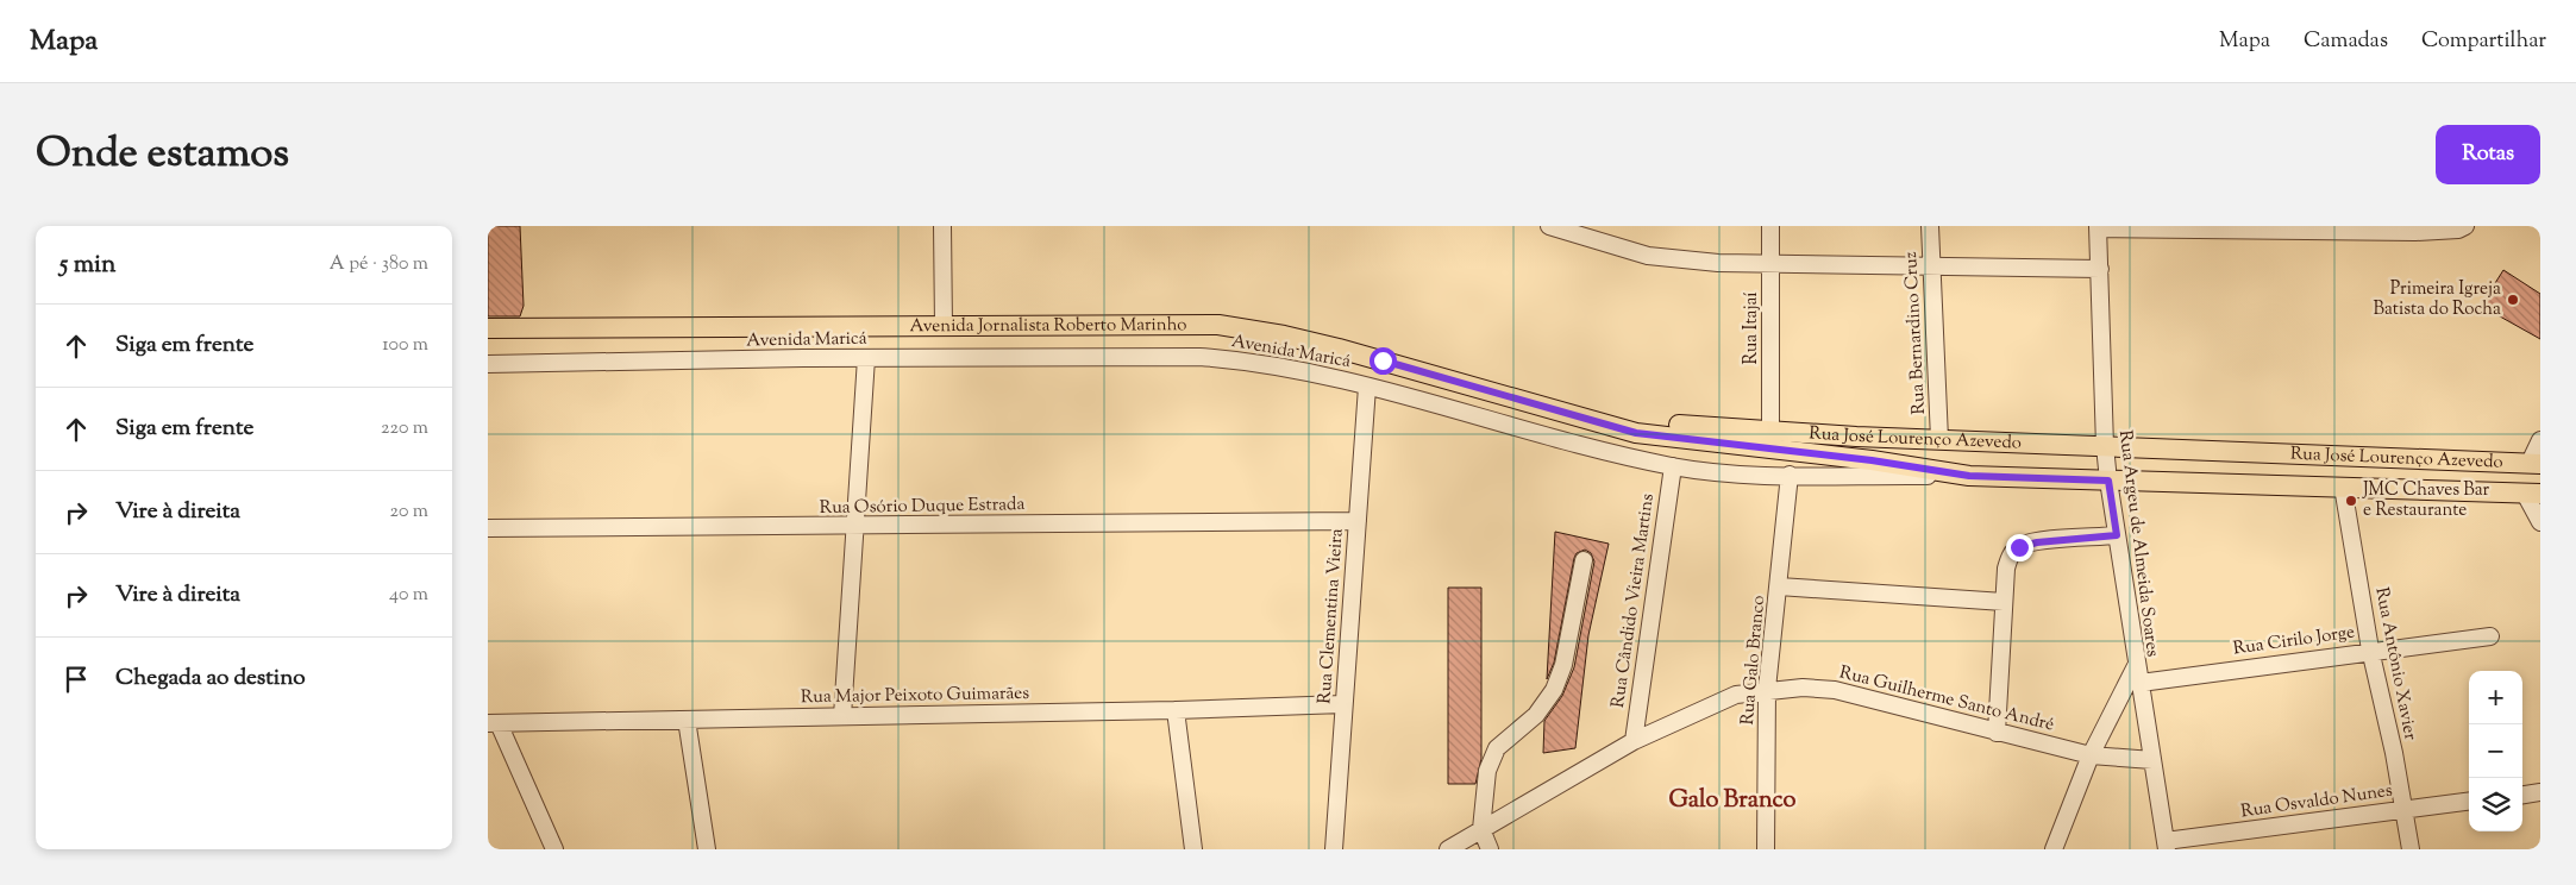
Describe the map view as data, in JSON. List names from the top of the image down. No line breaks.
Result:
{"streets":{"main road":["Avenida Jornalista Roberto Marinho","Rua José Lourenço Azevedo"],"street":["Rua Itajaí","Rua Bernardino Cruz","Avenida Maricá","Rua Osório Duque Estrada","Rua Argeu de Almeida Soares","Rua Cândido Vieira Martins","Rua Clementina Vieira","Rua Cirilo Jorge","Rua Galo Branco","Rua Antônio Xavier","Rua Major Peixoto Guimarães","Rua Guilherme Santo André","Rua Osvaldo Nunes"]},"crossings":[["Avenida Jornalista Roberto Marinho","Rua José Lourenço Azevedo"],["Rua Itajaí","Rua José Lourenço Azevedo"],["Rua Bernardino Cruz","Rua José Lourenço Azevedo"],["Avenida Maricá","Rua José Lourenço Azevedo"],["Avenida Maricá","Rua Cândido Vieira Martins"],["Avenida Maricá","Rua Clementina Vieira"],["Avenida Maricá","Rua Galo Branco"],["Rua José Lourenço Azevedo","Rua Argeu de Almeida Soares"],["Rua José Lourenço Azevedo","Rua Antônio Xavier"],["Rua Osório Duque Estrada","Rua Clementina Vieira"],["Rua Argeu de Almeida Soares","Rua Guilherme Santo André"],["Rua Cândido Vieira Martins","Rua Guilherme Santo André"],["Rua Clementina Vieira","Rua Major Peixoto Guimarães"],["Rua Cirilo Jorge","Rua Antônio Xavier"],["Rua Galo Branco","Rua Guilherme Santo André"],["Rua Antônio Xavier","Rua Osvaldo Nunes"]],"districts":["Galo Branco"],"places":["Primeira Igreja Batista do Rocha","JMC Chaves Bar e Restaurante"],"page":{"header":"Mapa","nav":["Mapa","Camadas","Compartilhar"],"title":"Onde estamos","buttons":"Rotas","heading":["5 min","A pé · 380 m"],"list":[["Siga em frente","100 m"],["Siga em frente","220 m"],["Vire à direita","20 m"],["Vire à direita","40 m"],"Chegada ao destino"],"map_buttons":["+","−"]}}
